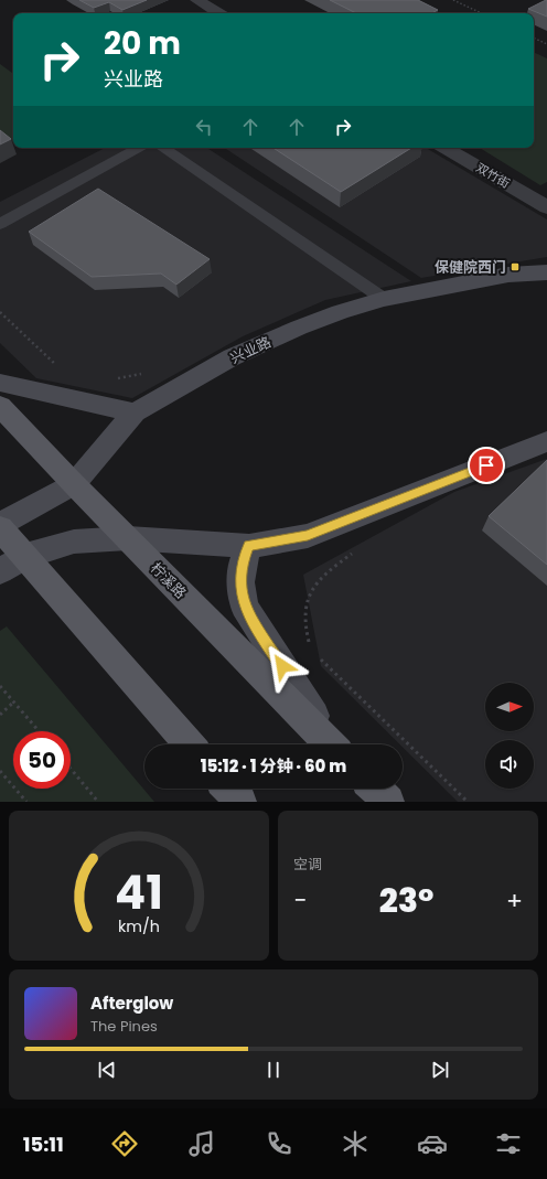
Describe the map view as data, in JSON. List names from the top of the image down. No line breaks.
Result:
{"streets":{"main road":["兴业路","柠溪路"],"street":["双竹街"]},"crossings":[["兴业路","柠溪路"]],"places":{"transit":["保健院西门"]},"north":"right","page":{"turn":["20 m","兴业路"],"limit":"50","trip":"15:12 · 1 分钟 · 60 m","tile":"空调","heat":["−","23°","+"],"song":["Afterglow","The Pines"],"tabs":"15:11","gauge":["41","km/h"]}}
